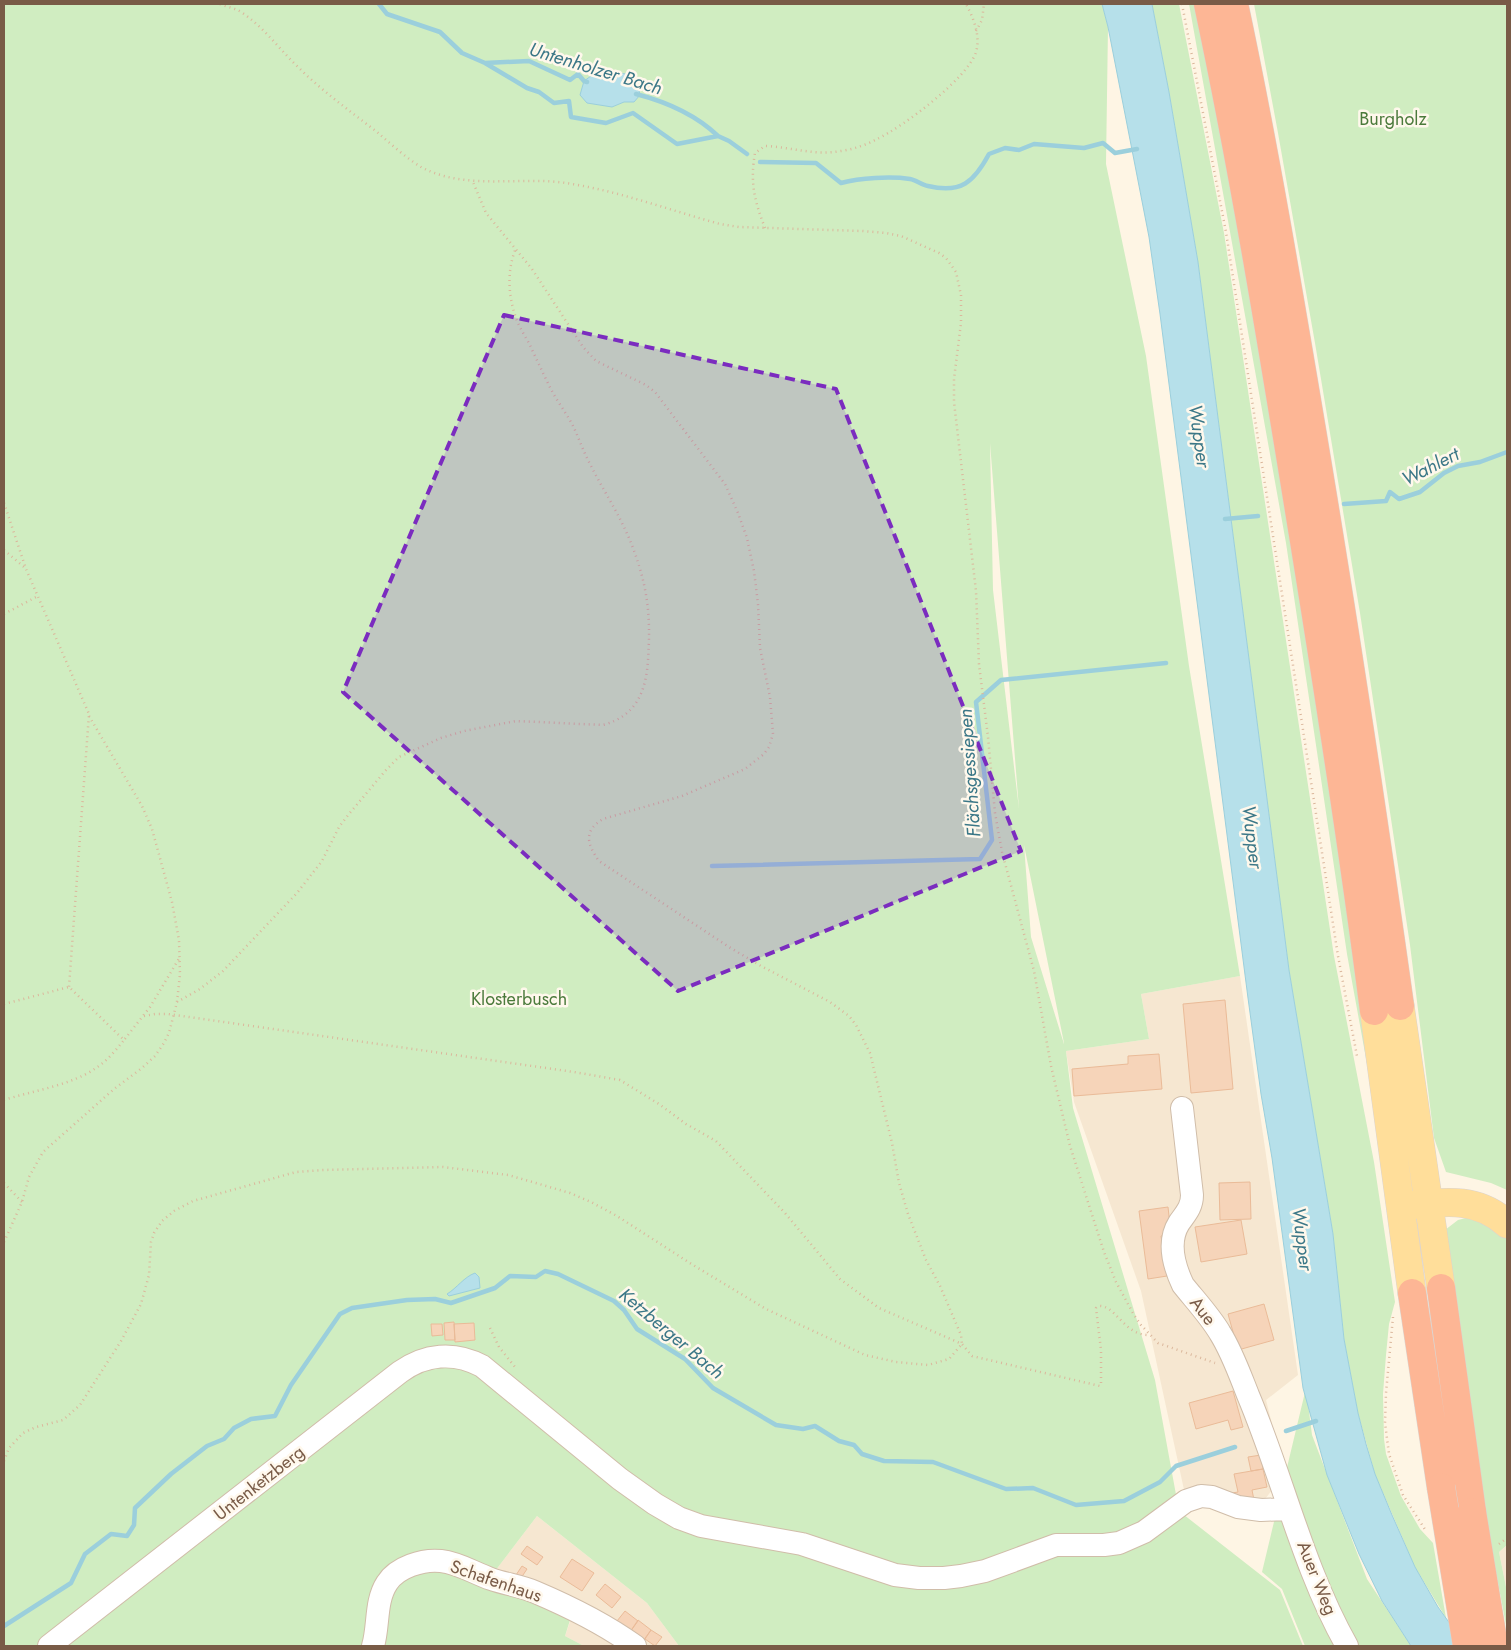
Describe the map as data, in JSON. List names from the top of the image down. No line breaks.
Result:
{"streets":{"street":["Aue","Untenketzberg","Auer Weg","Schafenhaus"]},"crossings":[["Aue","Untenketzberg"],["Aue","Auer Weg"],["Untenketzberg","Auer Weg"]],"water":["Untenholzer Bach","Wupper","Wahlert","Flächsgessiepen","Ketzberger Bach"],"parks":["Burgholz","Klosterbusch"]}
